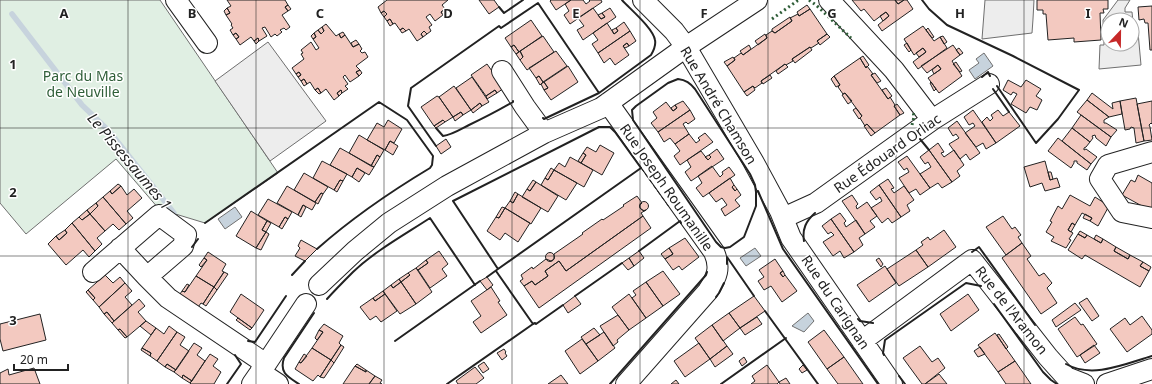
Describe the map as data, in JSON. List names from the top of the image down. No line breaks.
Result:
{"streets":{"street":["Rue André Chamson","Rue Édouard Orliac","Rue Joseph Roumanille","Rue du Carignan","Rue de l'Aramon"]},"crossings":[["Rue André Chamson","Rue Édouard Orliac"],["Rue André Chamson","Rue du Carignan"],["Rue Édouard Orliac","Rue du Carignan"],["Rue du Carignan","Rue de l'Aramon"]],"water":["Le Pissessaumes 1"],"parks":["Parc du Mas de Neuville"],"scale_bar":"20 m","north":"top","grid":{"columns":["A","B","C","D","E","F","G","H","I"],"rows":["1","2","3"]}}
